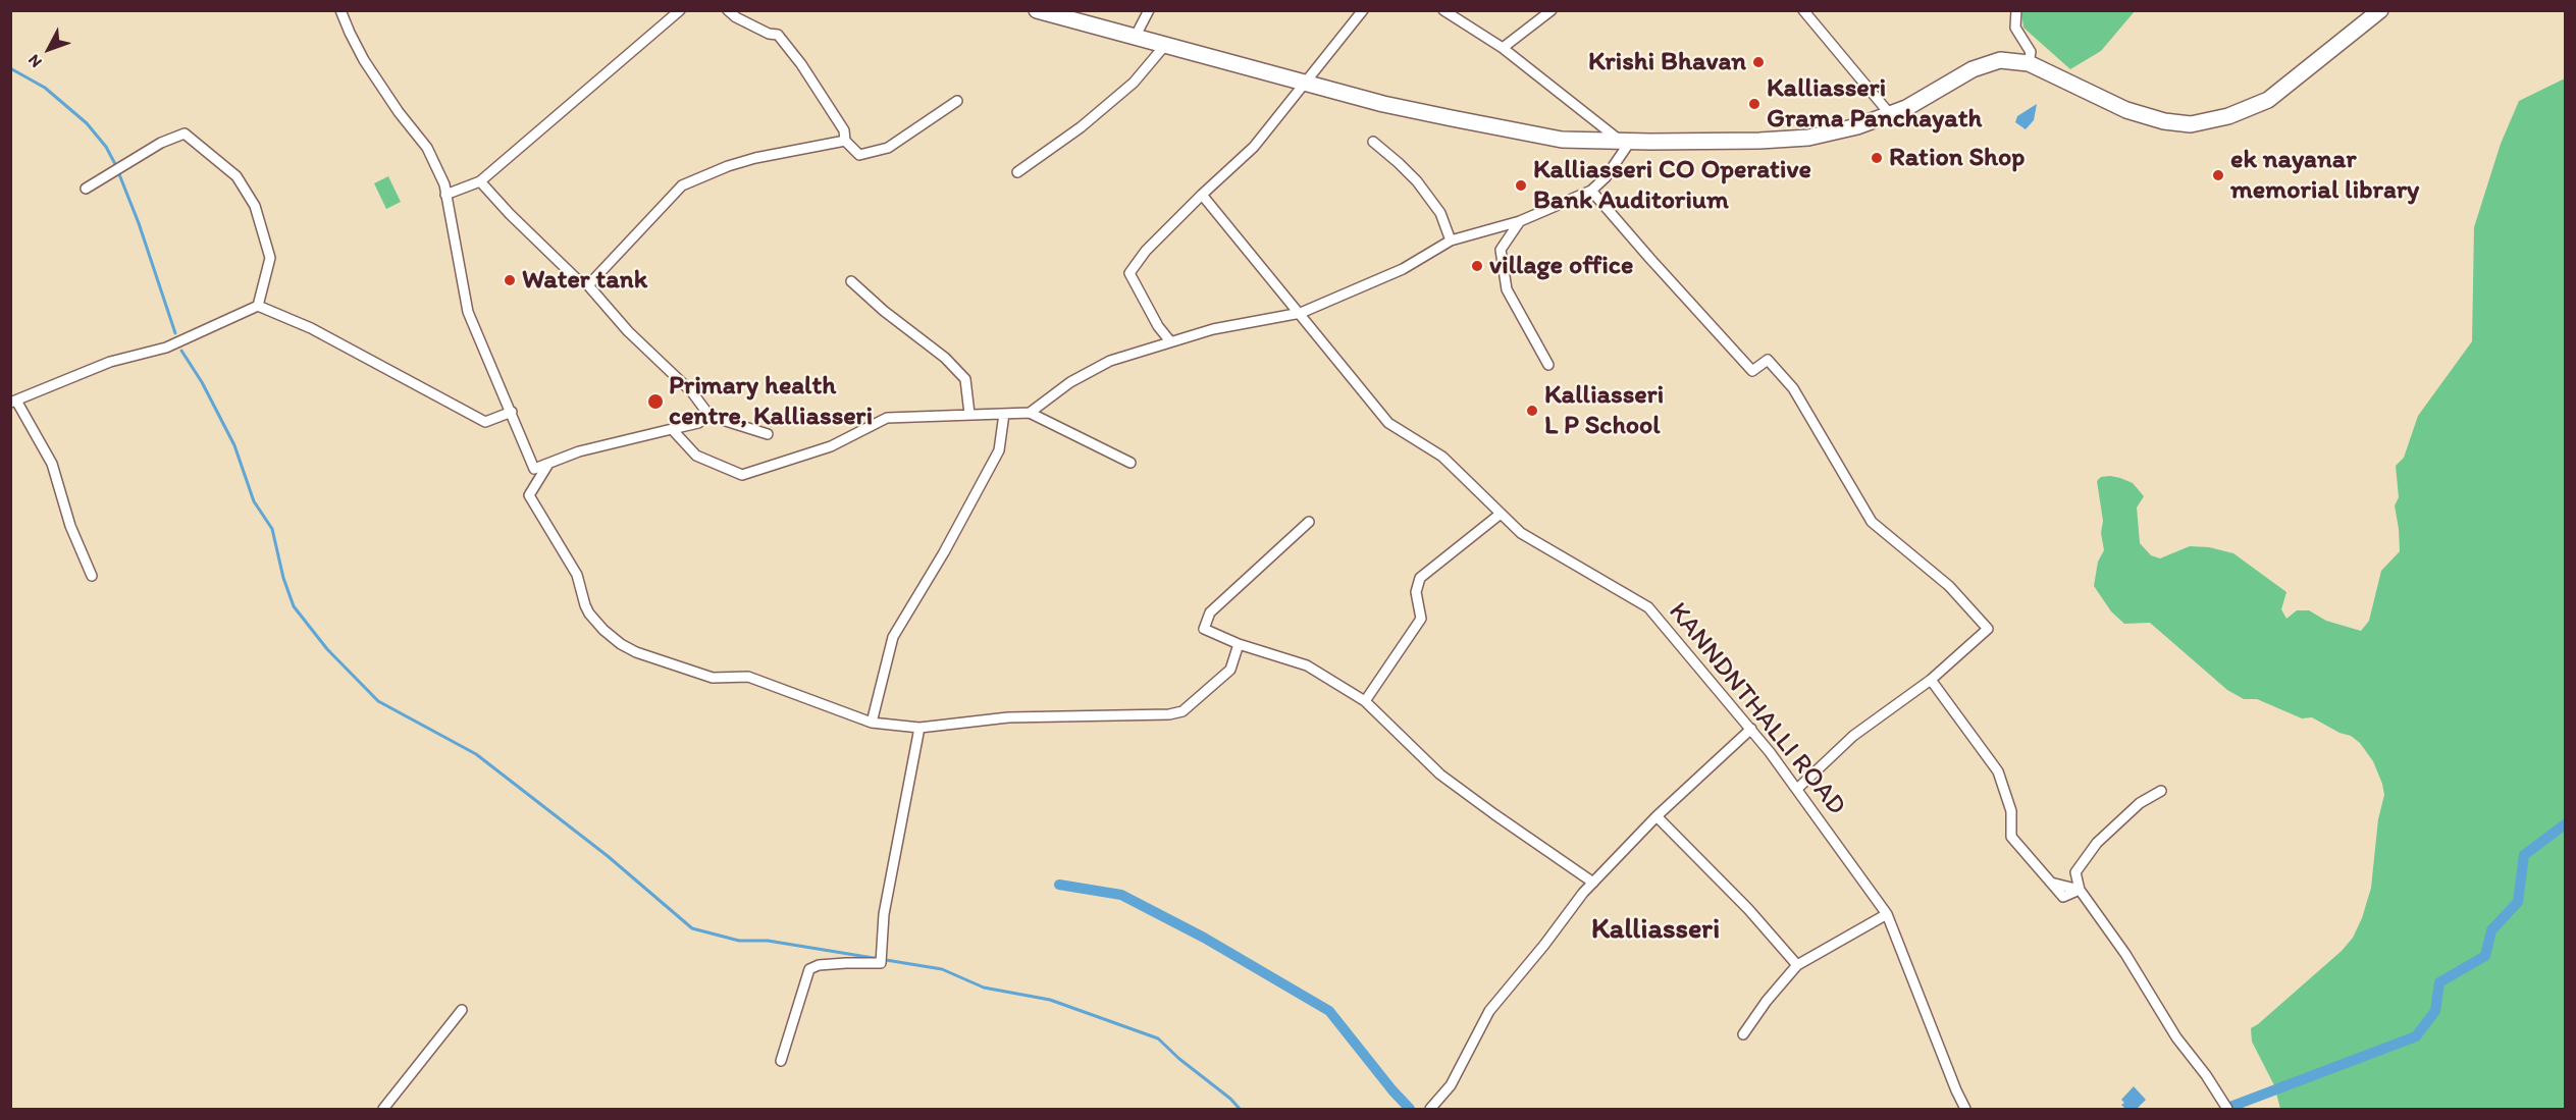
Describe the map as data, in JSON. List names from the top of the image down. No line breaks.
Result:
{"streets":{"street":["KANNDNTHALLI ROAD"]},"districts":["Kalliasseri"],"places":["Krishi Bhavan","Kalliasseri Grama Panchayath","Ration Shop","ek nayanar memorial library","Kalliasseri CO Operative Bank Auditorium","village office","Water tank","Primary health centre, Kalliasseri","Kalliasseri L P School"],"north":"bottom left"}
